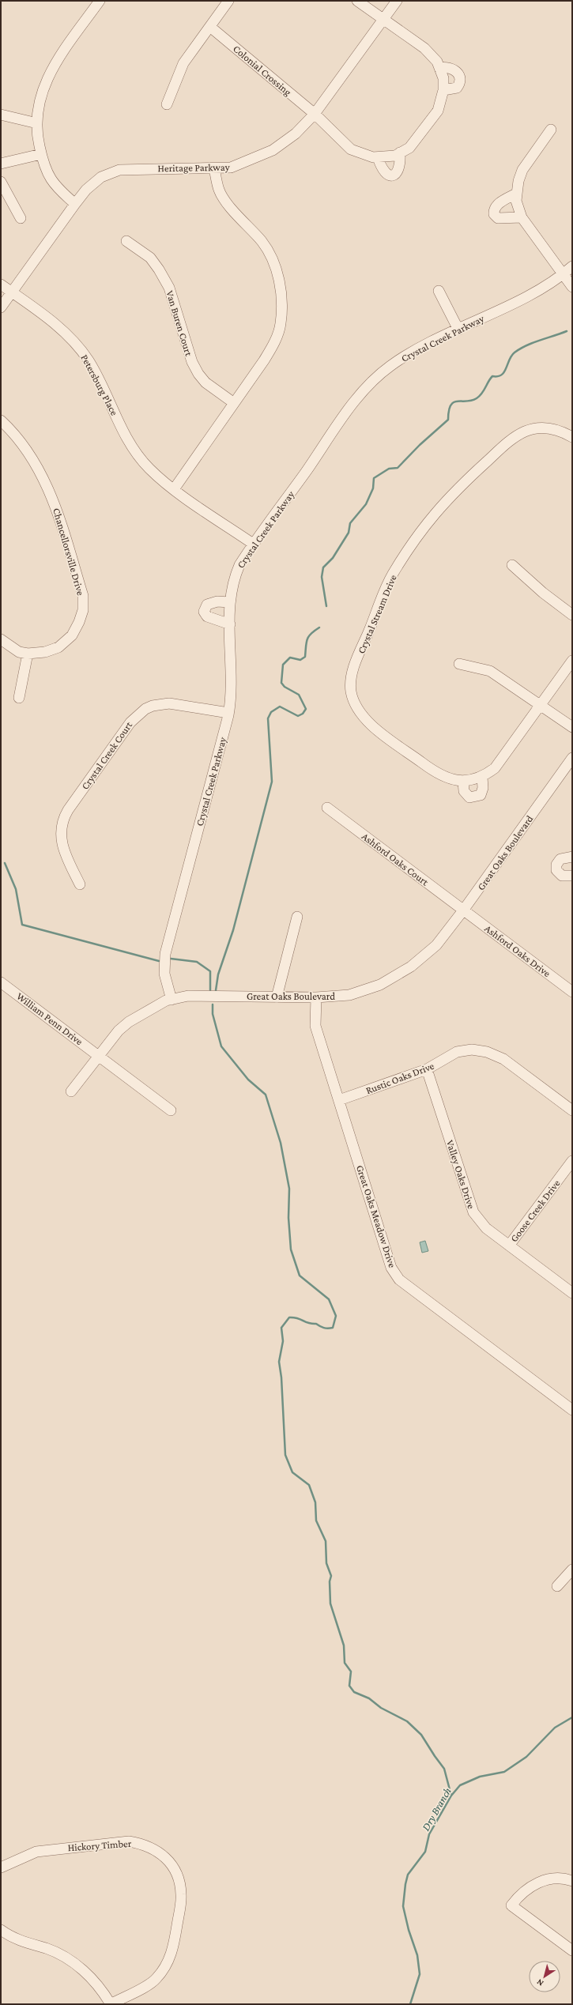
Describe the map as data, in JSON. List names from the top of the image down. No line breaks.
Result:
{"streets":{"street":["Colonial Crossing","Heritage Parkway","Van Buren Court","Crystal Creek Parkway","Petersburg Place","Chancellorsville Drive","Crystal Stream Drive","Crystal Creek Court","Great Oaks Boulevard","Ashford Oaks Court","Ashford Oaks Drive","William Penn Drive","Rustic Oaks Drive","Valley Oaks Drive","Goose Creek Drive","Great Oaks Meadow Drive","Hickory Timber"]},"crossings":[["Colonial Crossing","Heritage Parkway"],["Heritage Parkway","Petersburg Place"],["Crystal Creek Parkway","Petersburg Place"],["Crystal Creek Parkway","Crystal Creek Court"],["Crystal Creek Parkway","Great Oaks Boulevard"],["Great Oaks Boulevard","Ashford Oaks Court"],["Great Oaks Boulevard","Ashford Oaks Drive"],["Great Oaks Boulevard","William Penn Drive"],["Great Oaks Boulevard","Great Oaks Meadow Drive"],["Ashford Oaks Court","Ashford Oaks Drive"],["Rustic Oaks Drive","Valley Oaks Drive"],["Rustic Oaks Drive","Great Oaks Meadow Drive"],["Valley Oaks Drive","Goose Creek Drive"]],"water":["Dry Branch"],"north":"bottom left"}
